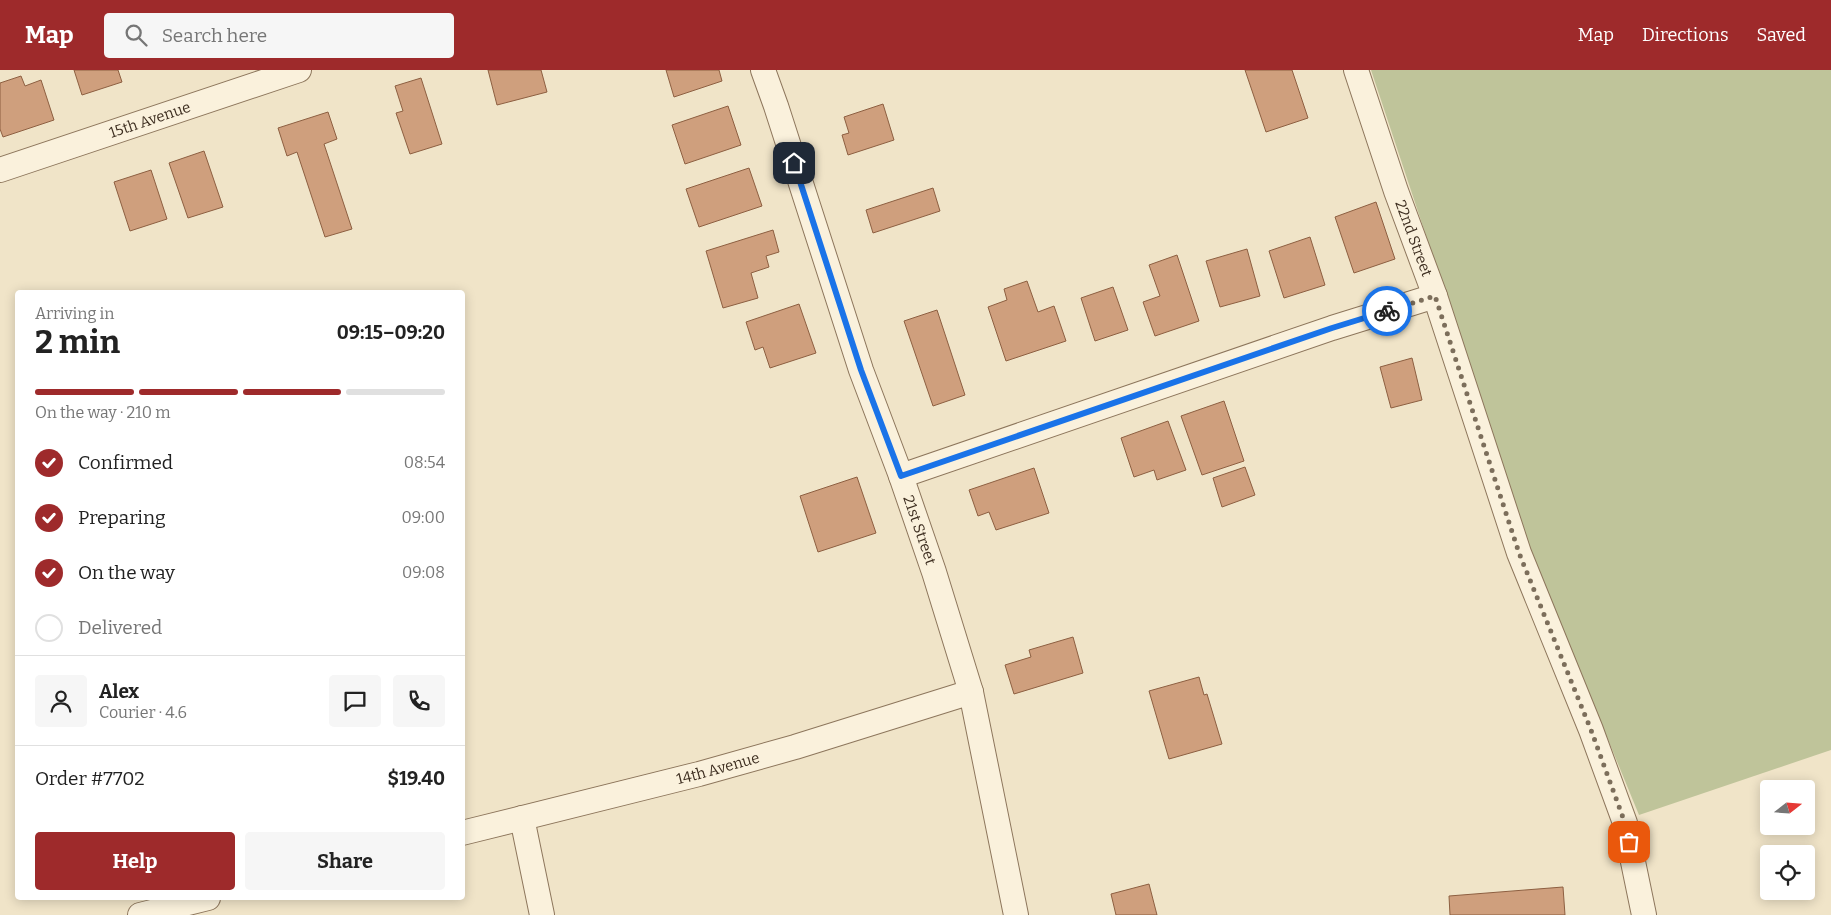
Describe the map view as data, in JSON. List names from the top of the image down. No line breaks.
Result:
{"streets":{"street":["15th Avenue","22nd Street","21st Street","14th Avenue"]},"crossings":[["21st Street","14th Avenue"]],"north":"right","page":{"header":"Map","search":"Search here","nav":["Map","Directions","Saved"],"heading":["2 min","Arriving in","09:15–09:20"],"panel":["Alex","Courier · 4.6","Order #7702","$19.40"],"bar":"On the way · 210 m","list":[["Confirmed","08:54"],["Preparing","09:00"],["On the way","09:08"],"Delivered"],"buttons":["Help","Share"]}}
